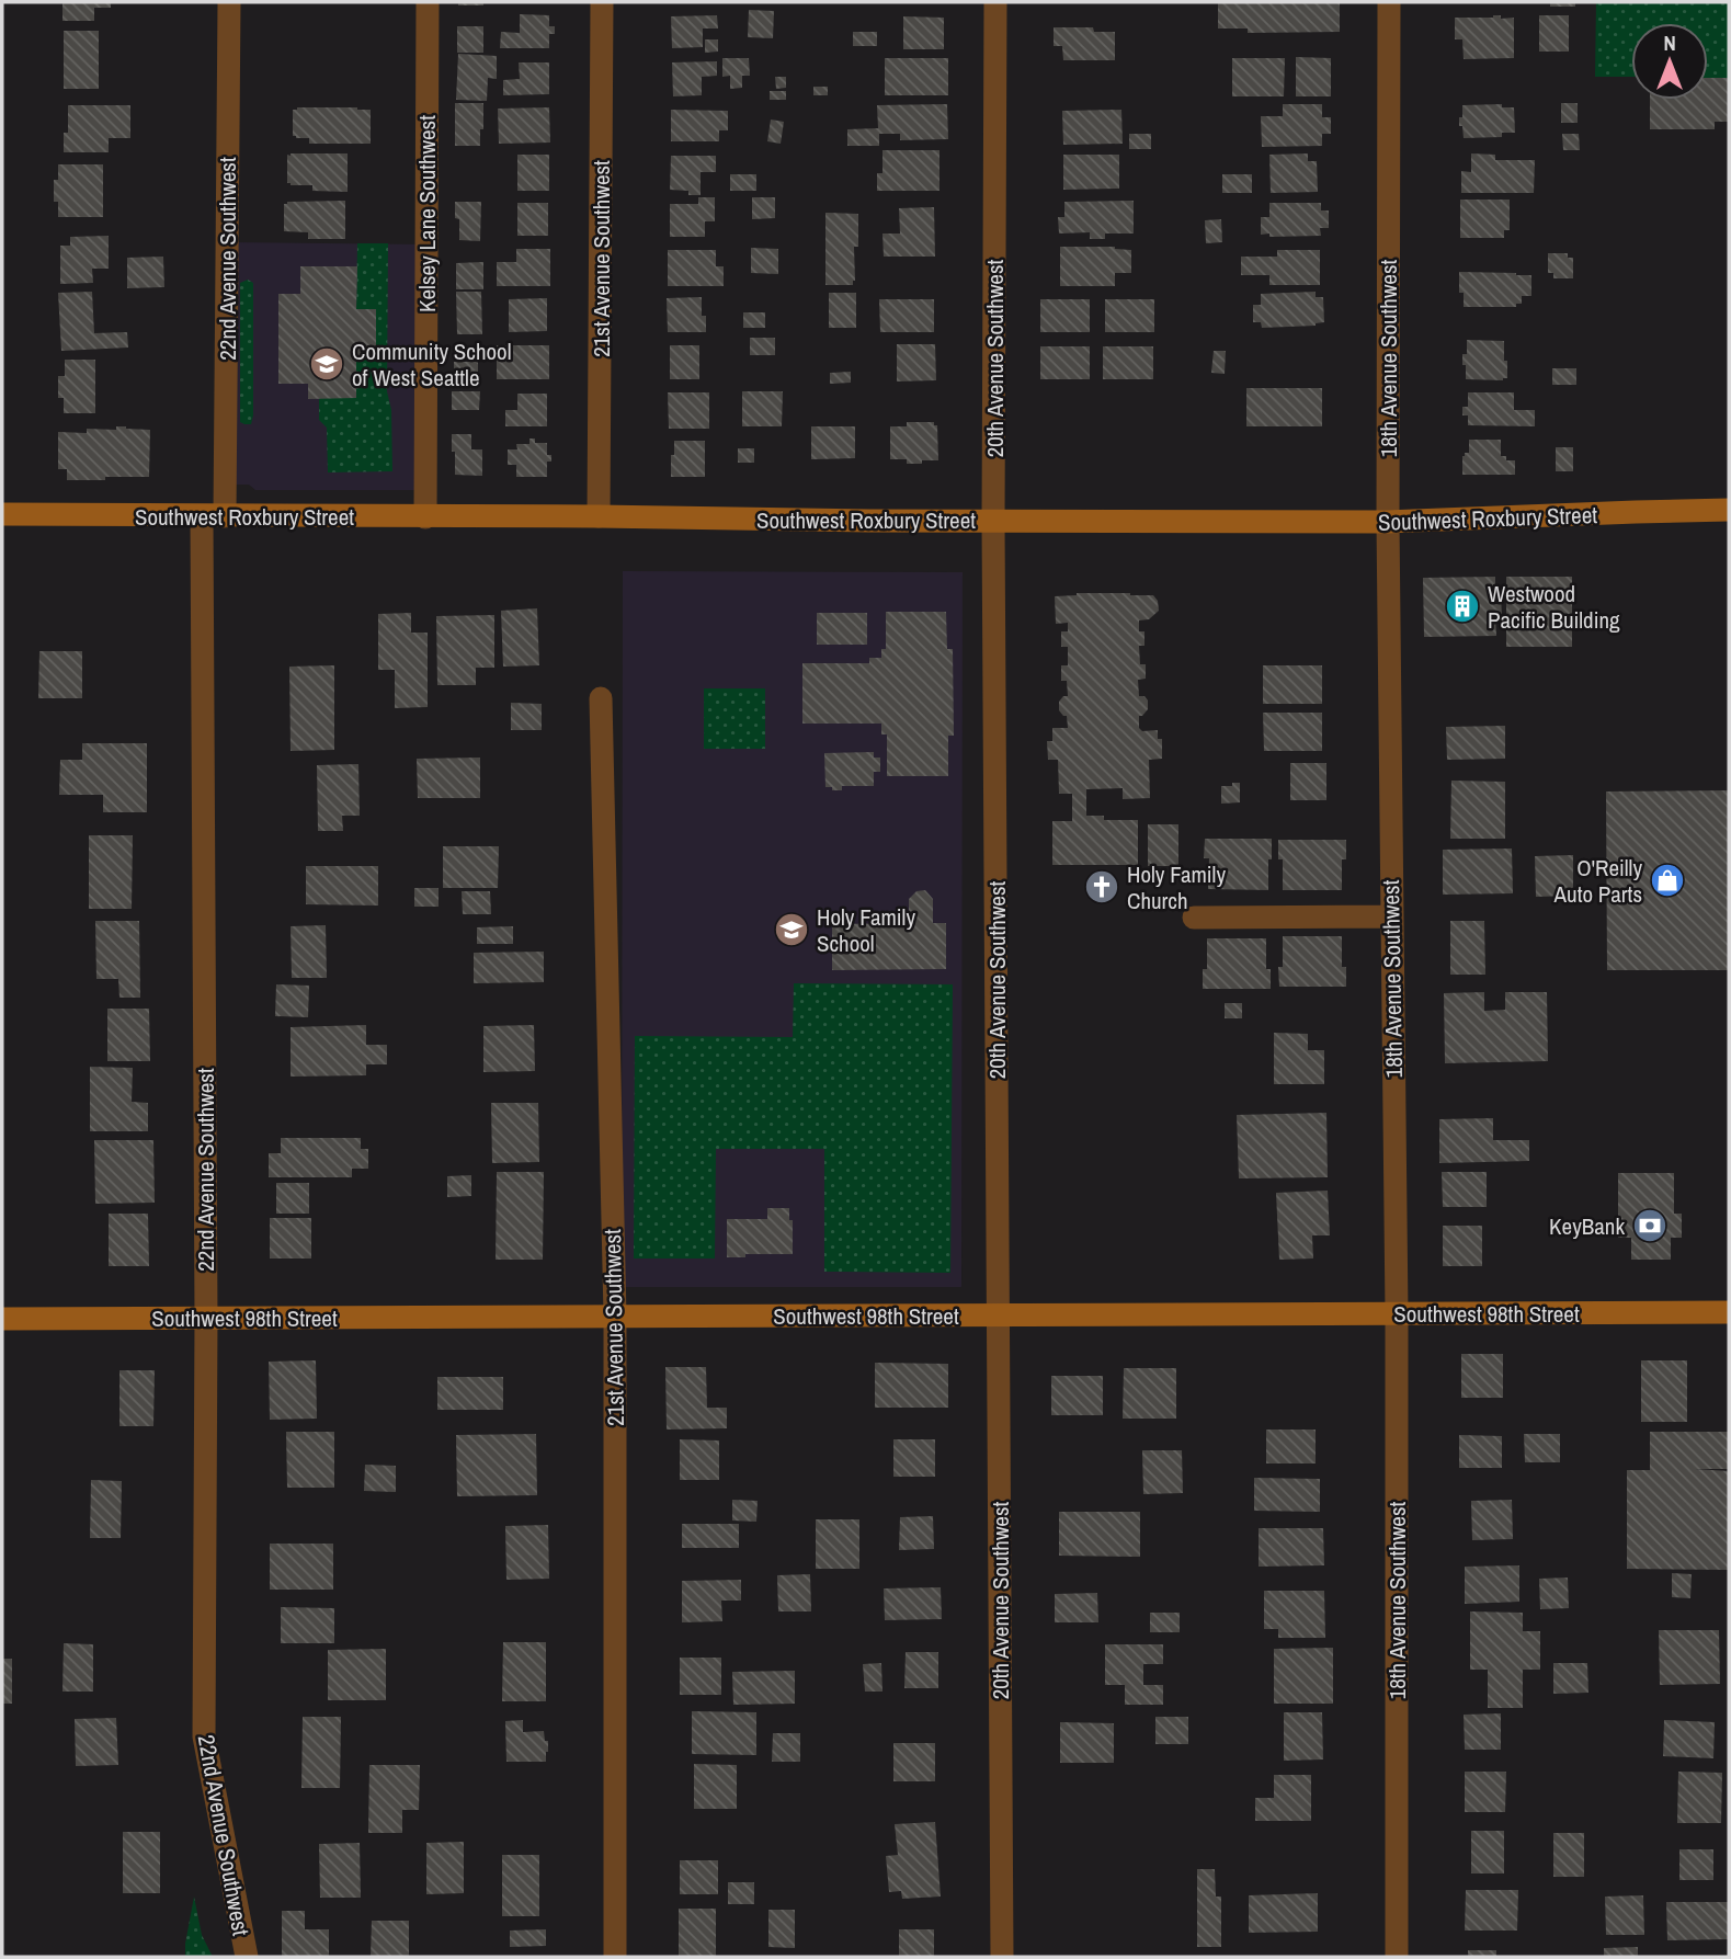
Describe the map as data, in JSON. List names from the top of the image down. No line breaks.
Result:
{"streets":{"street":["Kelsey Lane Southwest","22nd Avenue Southwest","21st Avenue Southwest","20th Avenue Southwest","18th Avenue Southwest","Southwest Roxbury Street","Southwest 98th Street"]},"crossings":[["Kelsey Lane Southwest","Southwest Roxbury Street"],["22nd Avenue Southwest","Southwest Roxbury Street"],["22nd Avenue Southwest","Southwest 98th Street"],["21st Avenue Southwest","Southwest Roxbury Street"],["21st Avenue Southwest","Southwest 98th Street"],["20th Avenue Southwest","Southwest Roxbury Street"],["20th Avenue Southwest","Southwest 98th Street"],["18th Avenue Southwest","Southwest Roxbury Street"],["18th Avenue Southwest","Southwest 98th Street"]],"places":{"school or university":["Community School of West Seattle","Holy Family School"],"building":["Westwood Pacific Building"],"shop":["O'Reilly Auto Parts"],"church":["Holy Family Church"],"bank":["KeyBank"]},"north":"top"}
